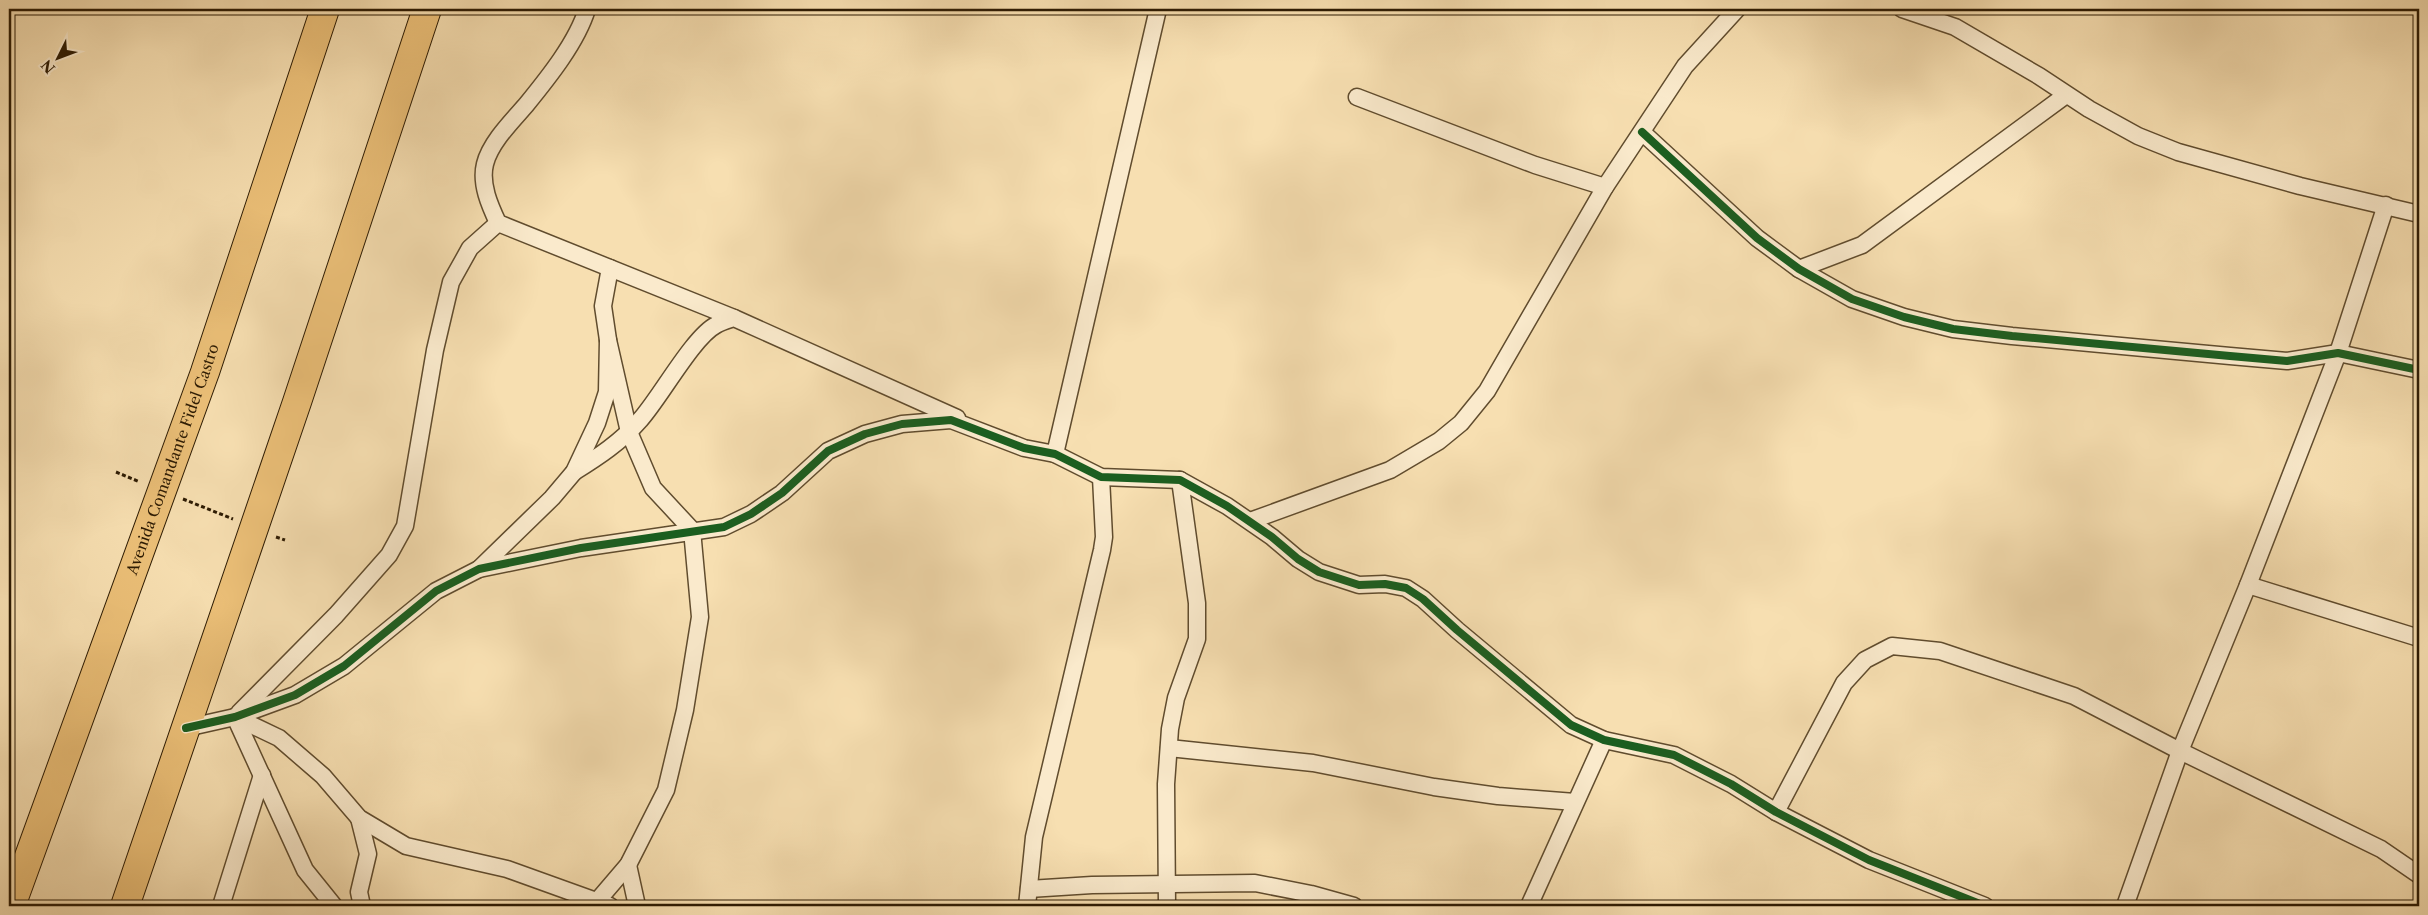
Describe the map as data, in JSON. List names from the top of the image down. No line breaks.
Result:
{"streets":{"highway":["Avenida Comandante Fidel Castro"]},"north":"bottom left"}
